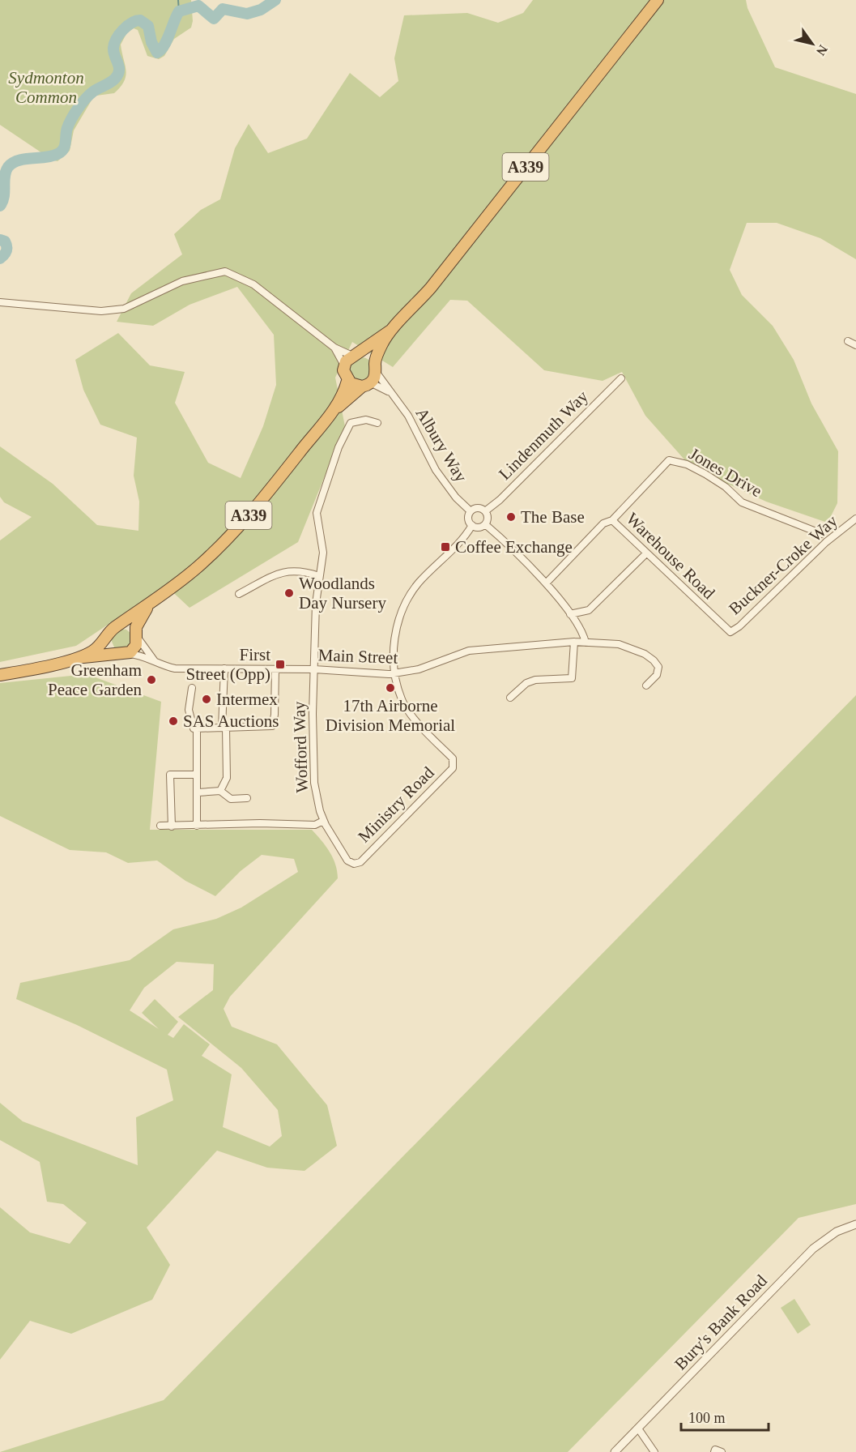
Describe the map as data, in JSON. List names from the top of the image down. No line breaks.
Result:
{"streets":{"highway":["A339"],"street":["Lindenmuth Way","Albury Way","Jones Drive","Warehouse Road","Buckner-Croke Way","Main Street","Wofford Way","Ministry Road","Bury's Bank Road"]},"crossings":[["A339","Albury Way"],["A339","Main Street"],["Lindenmuth Way","Albury Way"],["Jones Drive","Warehouse Road"],["Warehouse Road","Buckner-Croke Way"],["Main Street","Wofford Way"],["Main Street","Ministry Road"],["Wofford Way","Ministry Road"]],"parks":["Sydmonton Common"],"places":{"other":["The Base","Woodlands Day Nursery","Greenham Peace Garden","17th Airborne Division Memorial","Intermex","SAS Auctions"],"transit":["Coffee Exchange","First Street (Opp)"]},"scale_bar":"100 m","north":"bottom right"}
